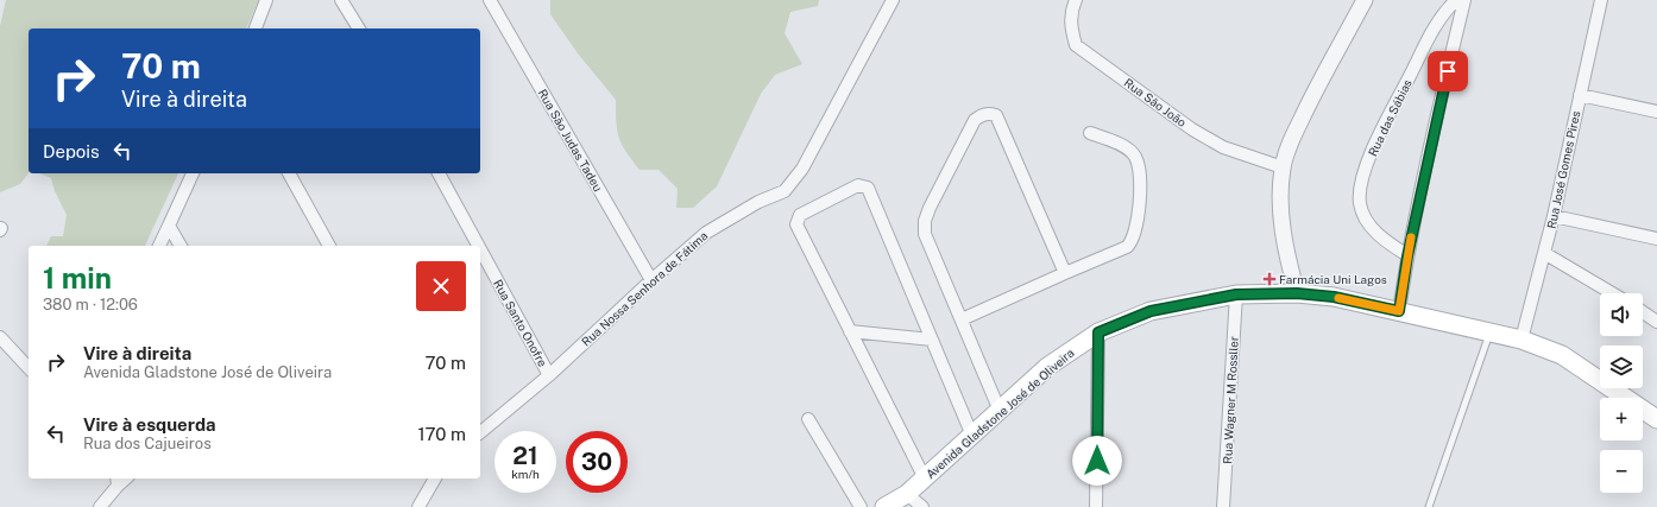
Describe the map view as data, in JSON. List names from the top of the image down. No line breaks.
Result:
{"streets":{"main road":["Avenida Gladstone José de Oliveira"],"street":["Rua São João","Rua das Sábias","Rua São Judas Tadeu","Rua José Gomes Pires","Rua Nossa Senhora de Fátima","Rua Santo Onofre","Rua Wagner M Rossller"]},"crossings":[["Rua São Judas Tadeu","Rua Nossa Senhora de Fátima"],["Rua José Gomes Pires","Avenida Gladstone José de Oliveira"],["Rua Nossa Senhora de Fátima","Rua Santo Onofre"],["Rua Wagner M Rossller","Avenida Gladstone José de Oliveira"]],"places":{"health":["Farmácia Uni Lagos"]},"page":{"turn":["70 m","Vire à direita"],"then":"Depois","heading":["1 min","380 m · 12:06"],"map_buttons":["+","−"],"list":[{"name":"Vire à direita","note":"Avenida Gladstone José de Oliveira","value":"70 m"},{"name":"Vire à esquerda","note":"Rua dos Cajueiros","value":"170 m"}],"speed":"21 km/h","limit":"30"}}
